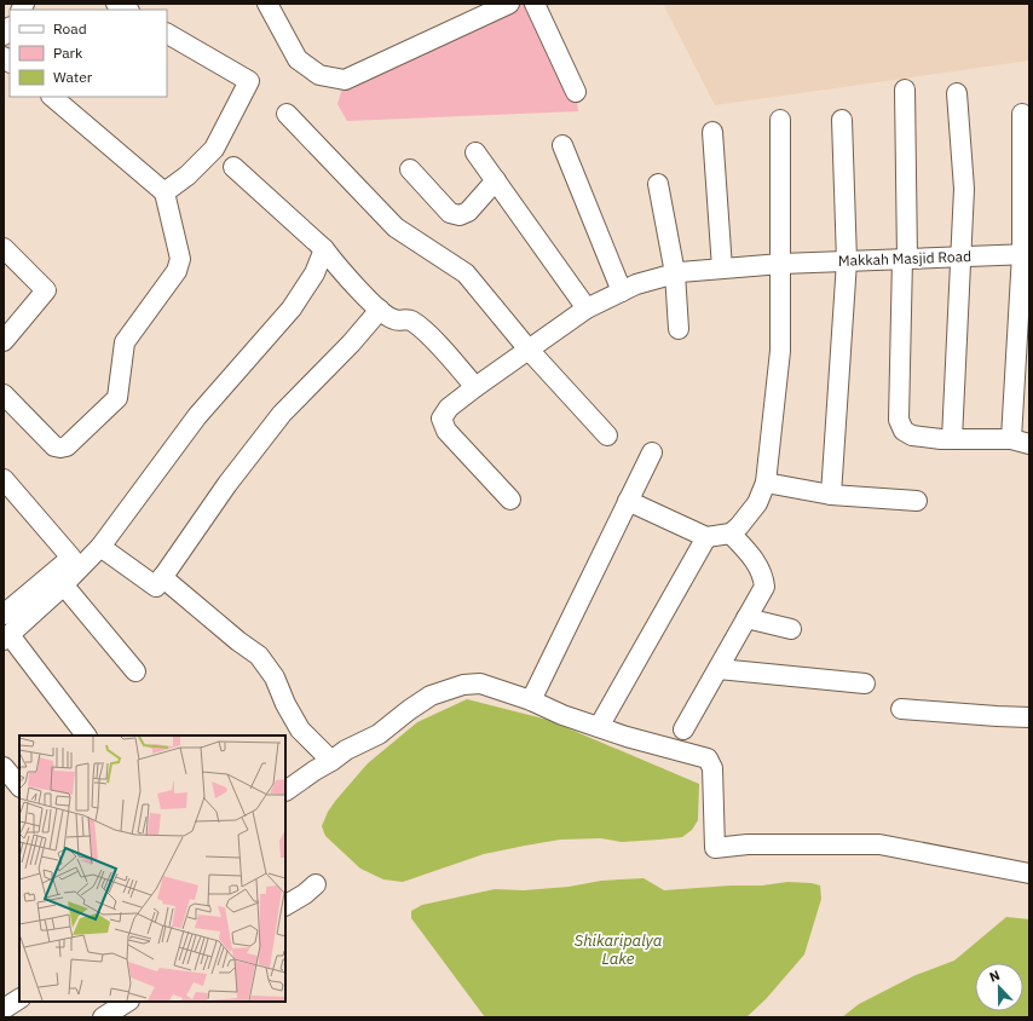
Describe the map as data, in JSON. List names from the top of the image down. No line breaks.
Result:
{"streets":{"street":["Makkah Masjid Road"]},"water":["Shikaripalya Lake"],"legend":["Road","Park","Water"],"north":"top"}
